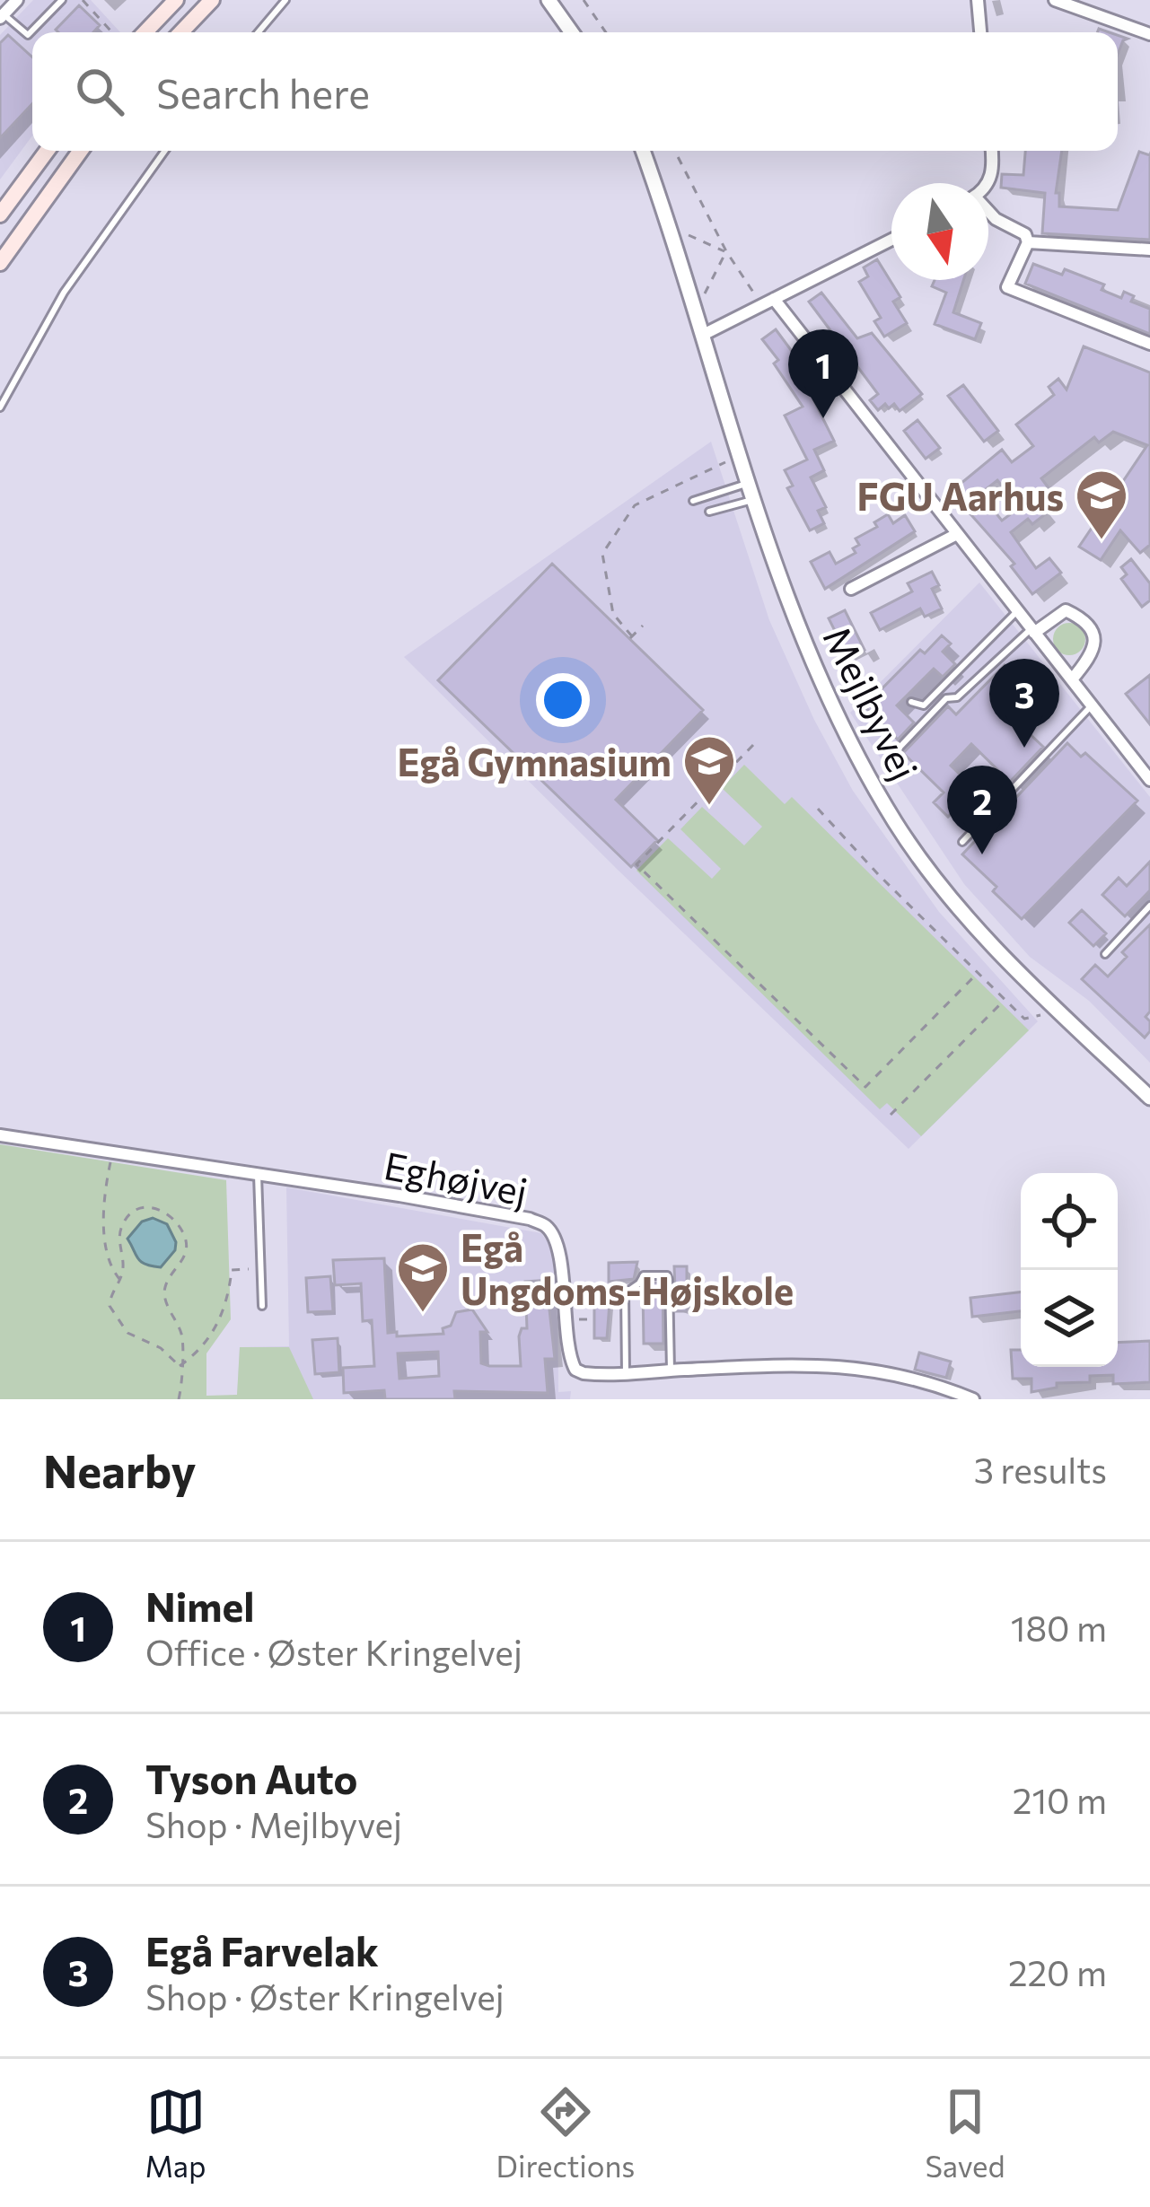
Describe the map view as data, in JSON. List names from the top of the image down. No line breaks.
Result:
{"streets":{"street":["Mejlbyvej","Eghøjvej"]},"places":{"school or university":["FGU Aarhus","Egå Gymnasium","Egå Ungdoms-Højskole"]},"north":"bottom","page":{"search":"Search here","pins":["1","3","2"],"heading":["Nearby","3 results"],"list":[{"mark":"1","name":"Nimel","note":"Office · Øster Kringelvej","value":"180 m"},{"mark":"2","name":"Tyson Auto","note":"Shop · Mejlbyvej","value":"210 m"},{"mark":"3","name":"Egå Farvelak","note":"Shop · Øster Kringelvej","value":"220 m"}],"nav":["Map","Directions","Saved"]}}
